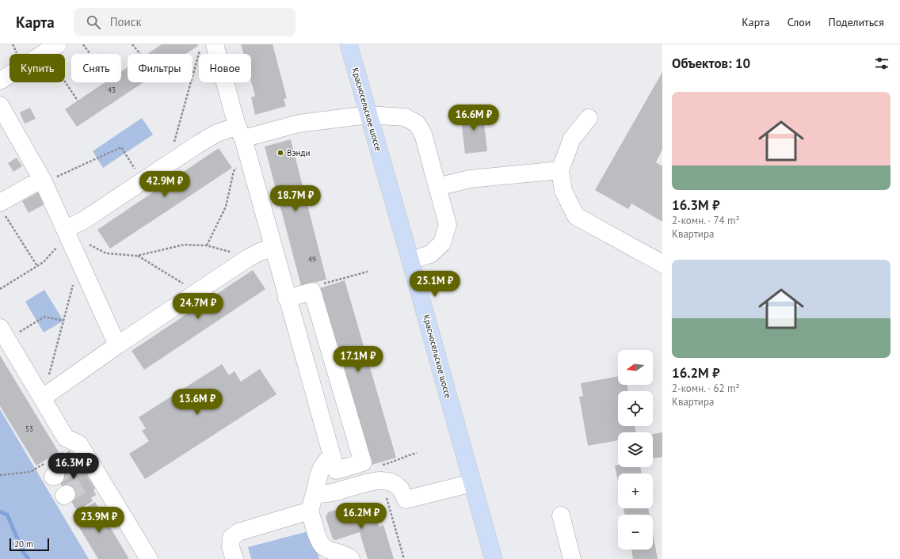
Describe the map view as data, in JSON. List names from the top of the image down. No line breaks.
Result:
{"streets":{"main road":["Красносельское шоссе"]},"places":["Вэнди"],"house_numbers":["43","49","53"],"scale_bar":"20 m","north":"left","page":{"header":"Карта","search":"Поиск","nav":["Карта","Слои","Поделиться"],"heading":"Объектов: 10","chip":["Купить","Снять","Фильтры","Новое"],"list":[{"name":"16.3M ₽","note":"2-комн. · 74 m² · Квартира"},{"name":"16.2M ₽","note":"2-комн. · 62 m² · Квартира"}],"price":["16.6M ₽","42.9M ₽","18.7M ₽","25.1M ₽","24.7M ₽","17.1M ₽","13.6M ₽","16.3M ₽","16.2M ₽","23.9M ₽"],"map_buttons":["+","−"],"scale":"20 m"}}
